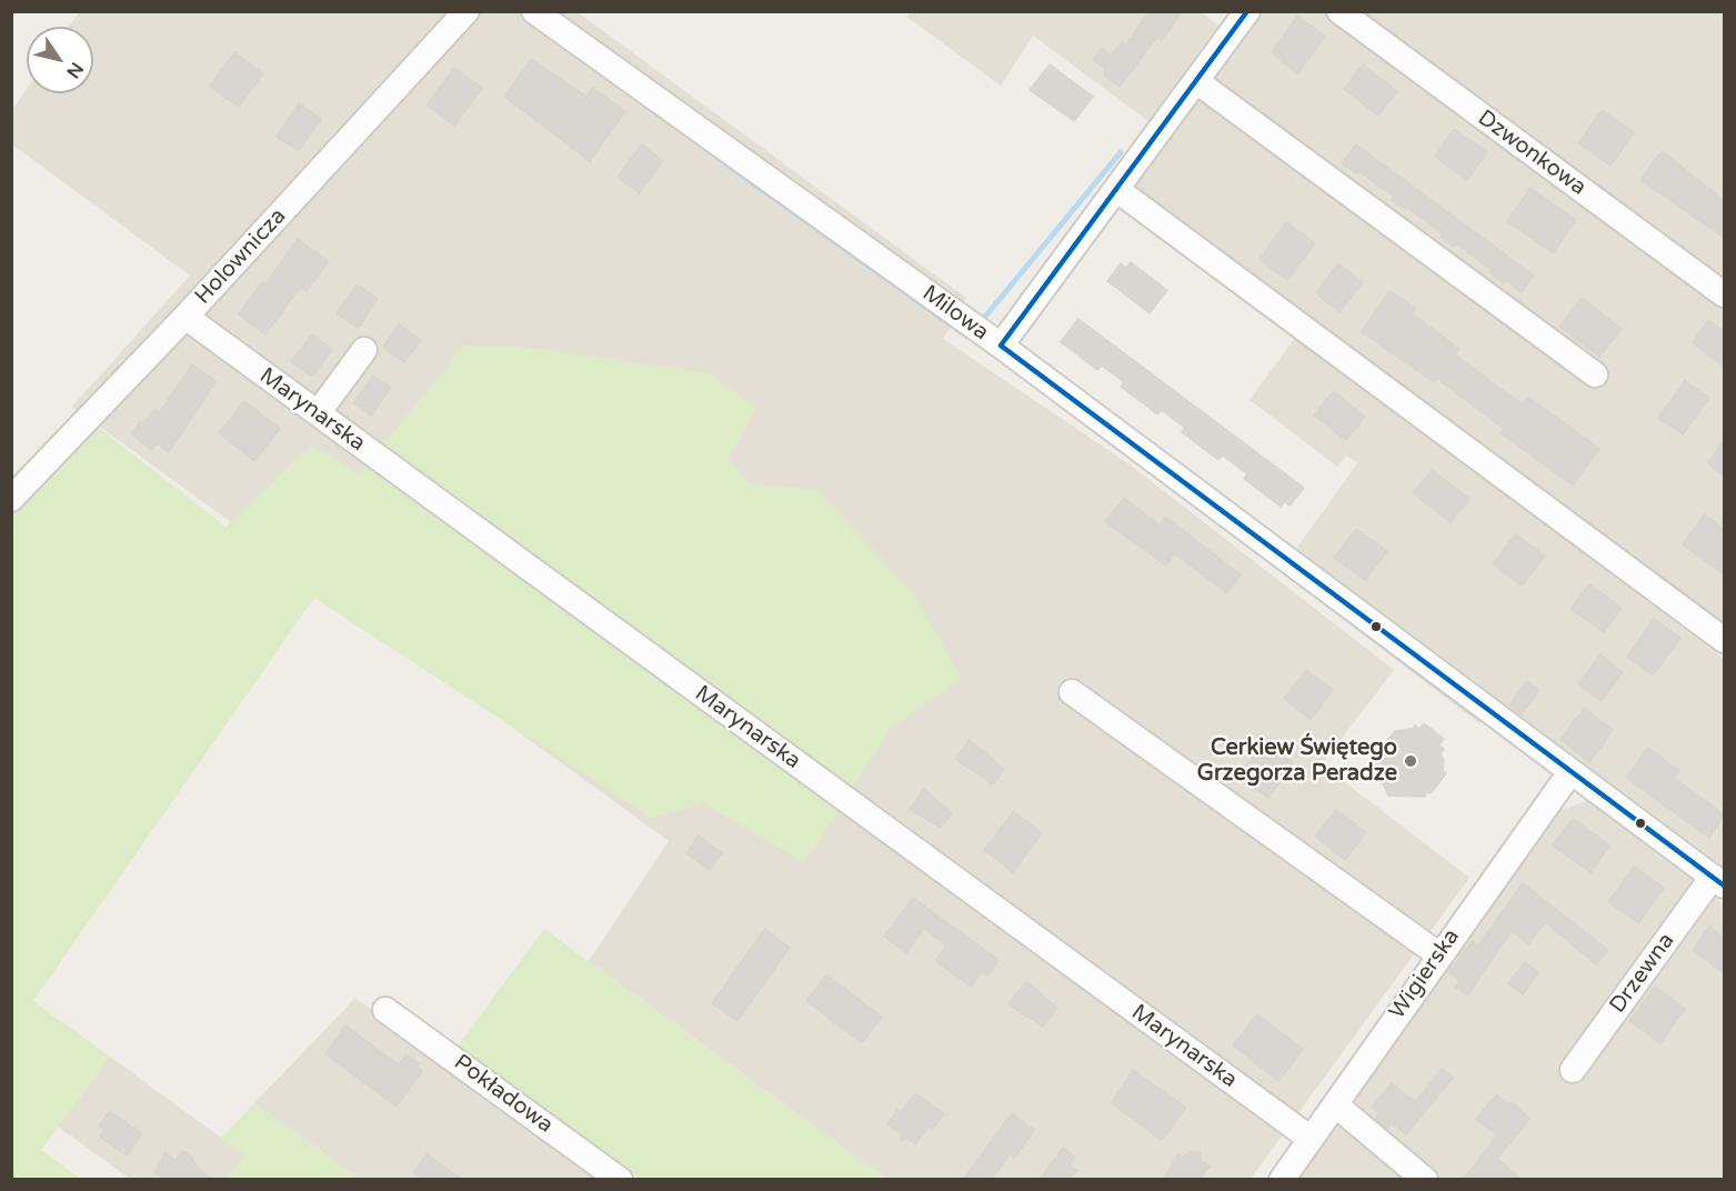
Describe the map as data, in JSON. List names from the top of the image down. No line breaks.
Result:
{"streets":{"street":["Dzwonkowa","Holownicza","Milowa","Marynarska","Drzewna","Wigierska","Pokładowa"]},"crossings":[["Holownicza","Marynarska"],["Milowa","Drzewna"],["Milowa","Wigierska"],["Marynarska","Wigierska"]],"places":["Cerkiew Świętego Grzegorza Peradze"],"north":"bottom right"}
